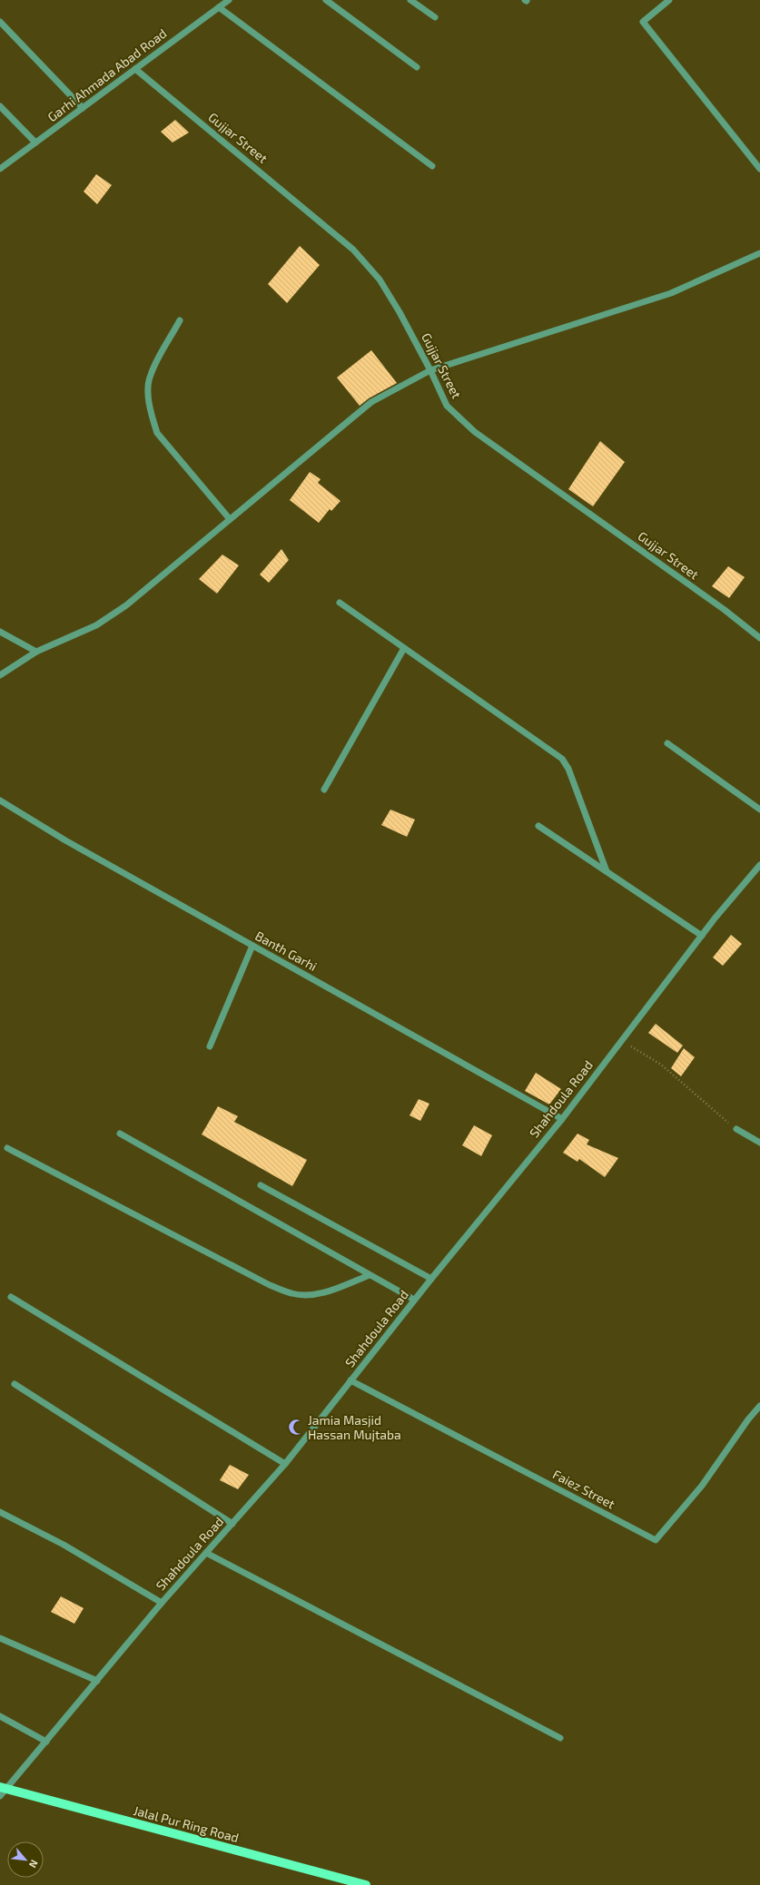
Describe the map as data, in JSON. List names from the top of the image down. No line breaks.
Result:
{"streets":{"main road":["Jalal Pur Ring Road"],"street":["Garhi Ahmada Abad Road","Gujjar Street","Banth Garhi","Shahdoula Road","Faiez Street"]},"crossings":[["Garhi Ahmada Abad Road","Gujjar Street"],["Banth Garhi","Shahdoula Road"],["Shahdoula Road","Faiez Street"],["Shahdoula Road","Jalal Pur Ring Road"]],"places":{"mosque":["Jamia Masjid Hassan Mujtaba"]},"north":"bottom right"}
